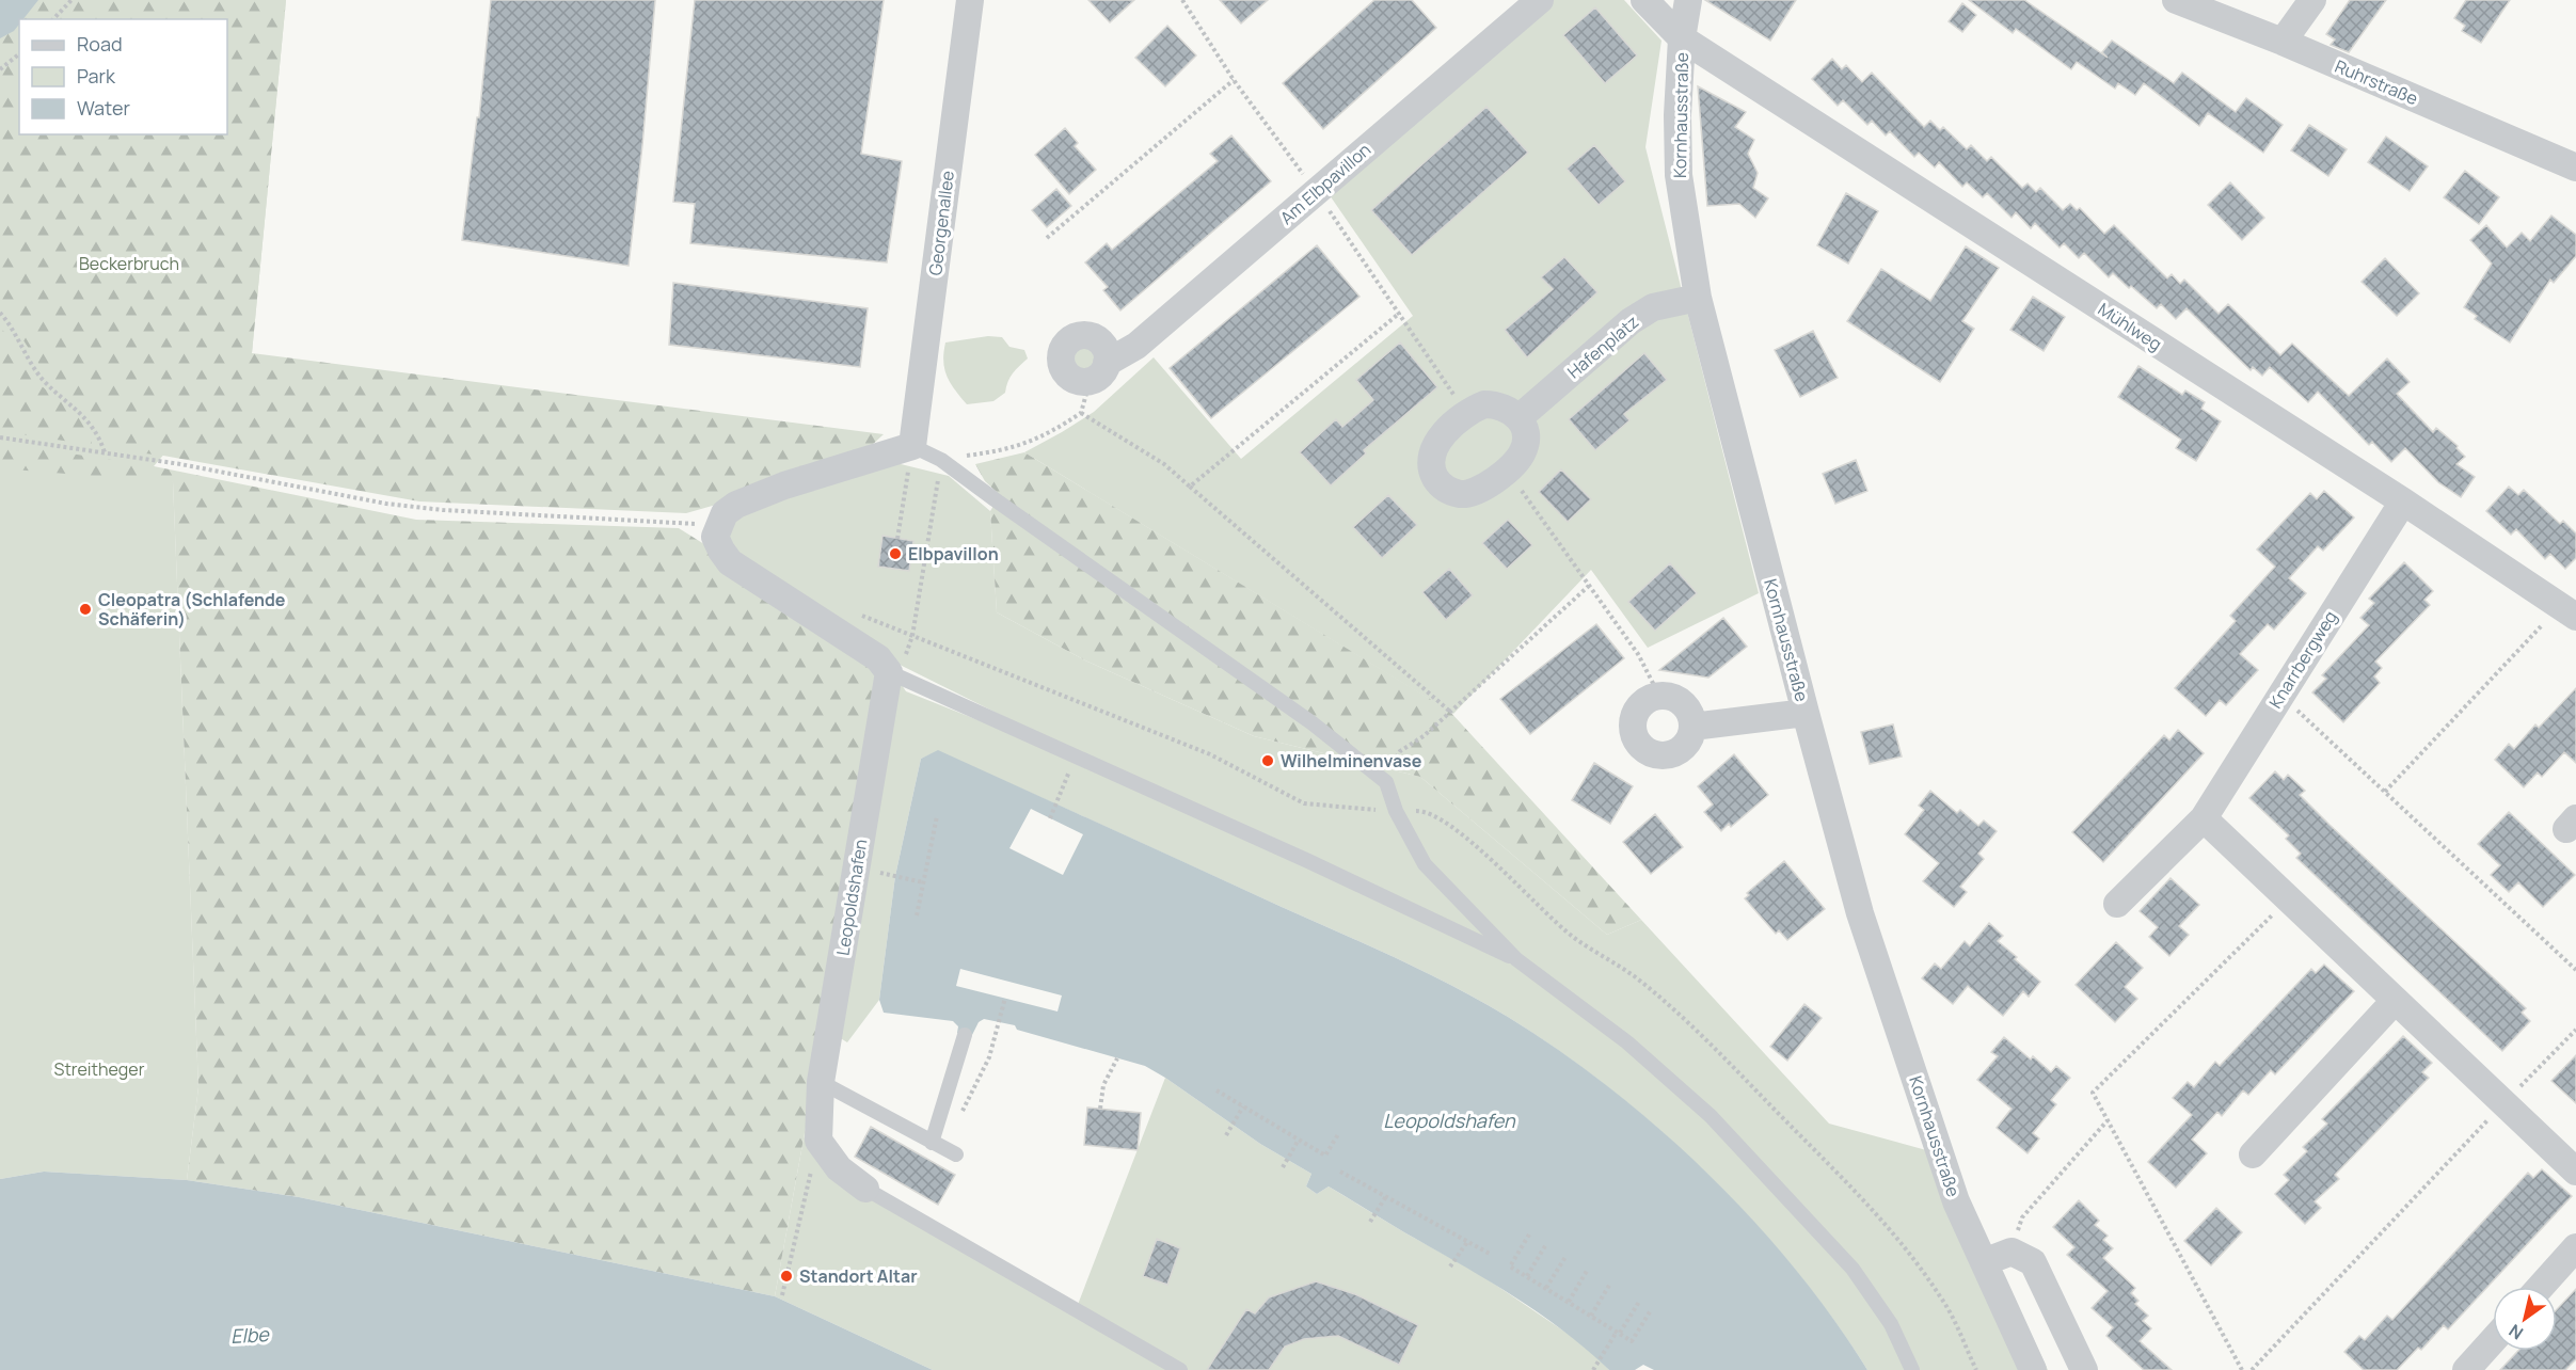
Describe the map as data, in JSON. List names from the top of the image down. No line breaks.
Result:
{"streets":{"street":["Ruhrstraße","Kornhausstraße","Am Elbpavillon","Georgenallee","Mühlweg","Hafenplatz","Knarrbergweg","Leopoldshafen"]},"crossings":[["Kornhausstraße","Mühlweg"],["Kornhausstraße","Hafenplatz"],["Mühlweg","Knarrbergweg"]],"water":["Leopoldshafen","Elbe"],"parks":["Beckerbruch","Streitheger"],"places":["Elbpavillon","Cleopatra (Schlafende Schäferin)","Wilhelminenvase","Standort Altar"],"legend":["Road","Park","Water"],"north":"bottom left"}
